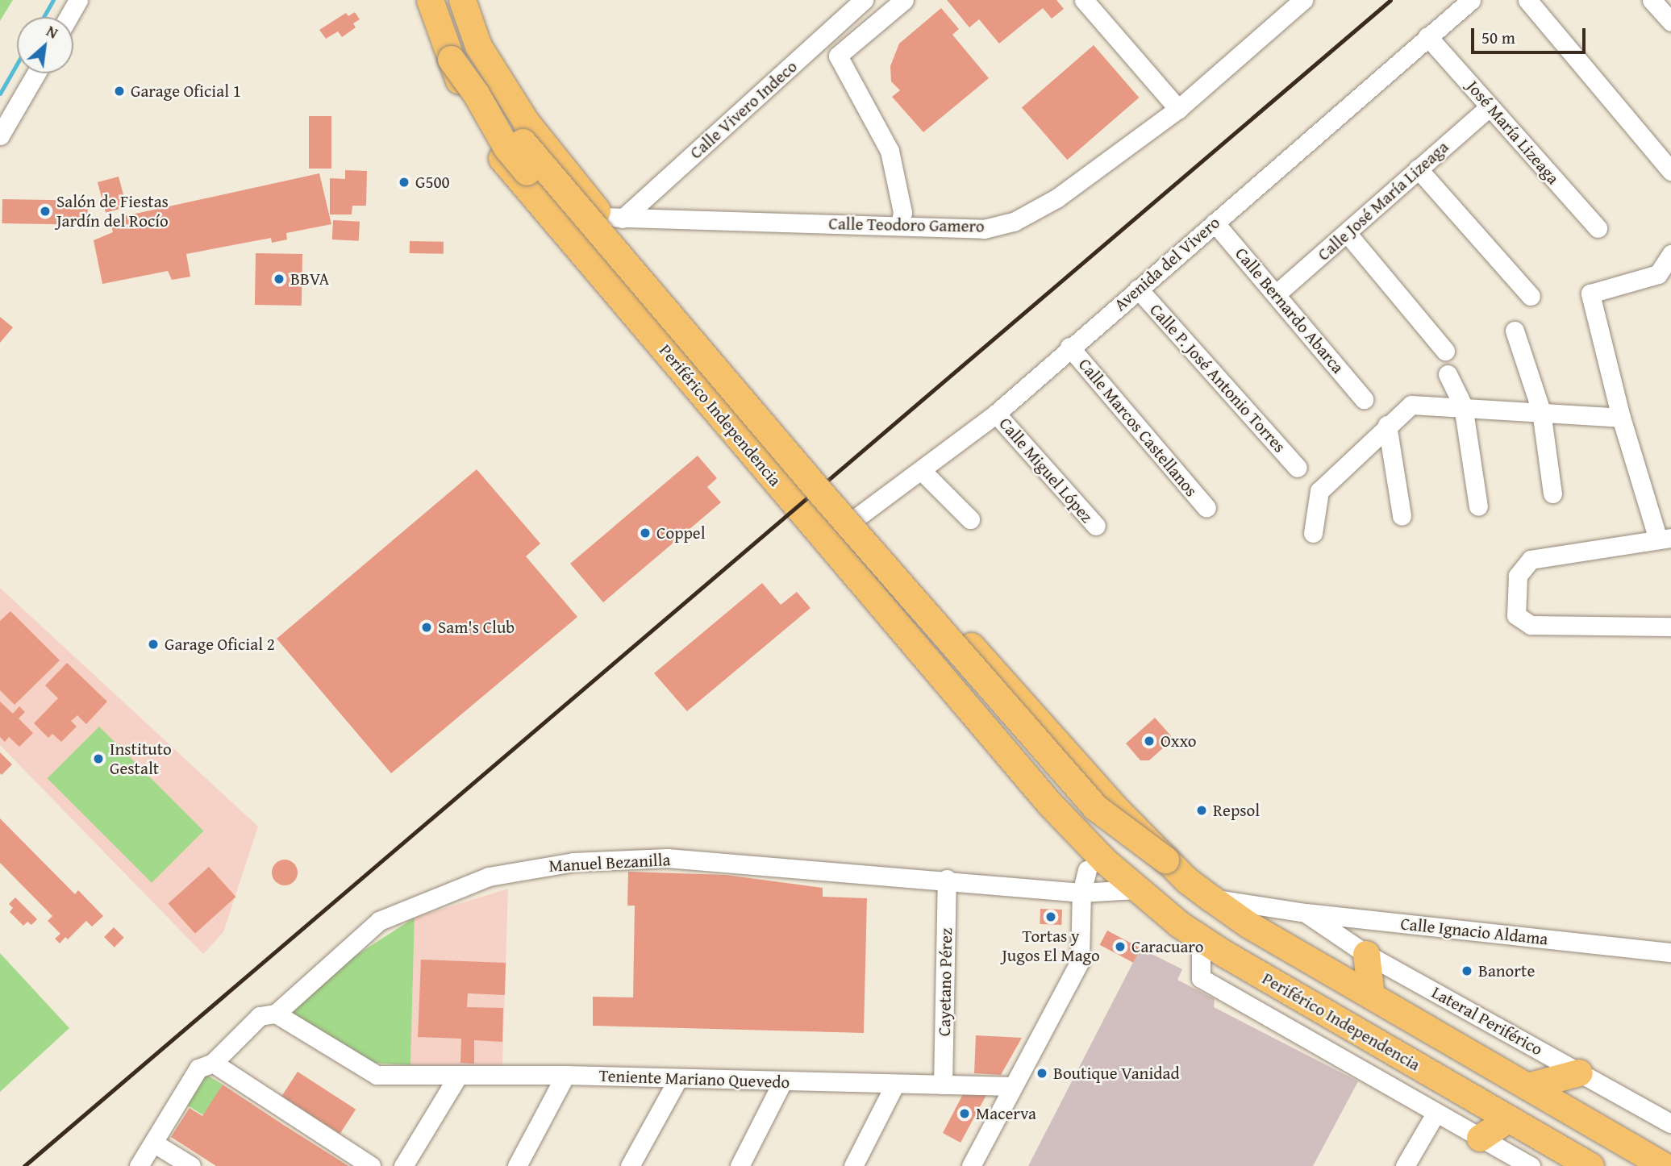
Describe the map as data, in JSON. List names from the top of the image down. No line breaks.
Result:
{"streets":{"highway":["Periférico Independencia"],"street":["Calle Vivero Indeco","José María Lizeaga","Calle José María Lizeaga","Calle Teodoro Gamero","Avenida del Vivero","Calle Bernardo Abarca","Calle P. José Antonio Torres","Calle Marcos Castellanos","Calle Miguel López","Manuel Bezanilla","Calle Ignacio Aldama","Cayetano Pérez","Lateral Periférico","Teniente Mariano Quevedo"]},"crossings":[["Calle Vivero Indeco","Calle Teodoro Gamero"],["Calle Vivero Indeco","Periférico Independencia"],["José María Lizeaga","Calle José María Lizeaga"],["José María Lizeaga","Avenida del Vivero"],["Calle José María Lizeaga","Calle Bernardo Abarca"],["Calle Teodoro Gamero","Periférico Independencia"],["Avenida del Vivero","Calle Bernardo Abarca"],["Avenida del Vivero","Calle P. José Antonio Torres"],["Avenida del Vivero","Periférico Independencia"],["Avenida del Vivero","Calle Marcos Castellanos"],["Avenida del Vivero","Calle Miguel López"],["Periférico Independencia","Manuel Bezanilla"],["Manuel Bezanilla","Cayetano Pérez"],["Manuel Bezanilla","Teniente Mariano Quevedo"],["Calle Ignacio Aldama","Lateral Periférico"],["Cayetano Pérez","Teniente Mariano Quevedo"]],"places":["Garage Oficial 1","G500","Salón de Fiestas Jardín del Rocío","BBVA","Coppel","Sam's Club","Garage Oficial 2","Oxxo","Instituto Gestalt","Repsol","Tortas y Jugos El Mago","Caracuaro","Banorte","Boutique Vanidad","Macerva"],"scale_bar":"50 m","north":"top right"}
